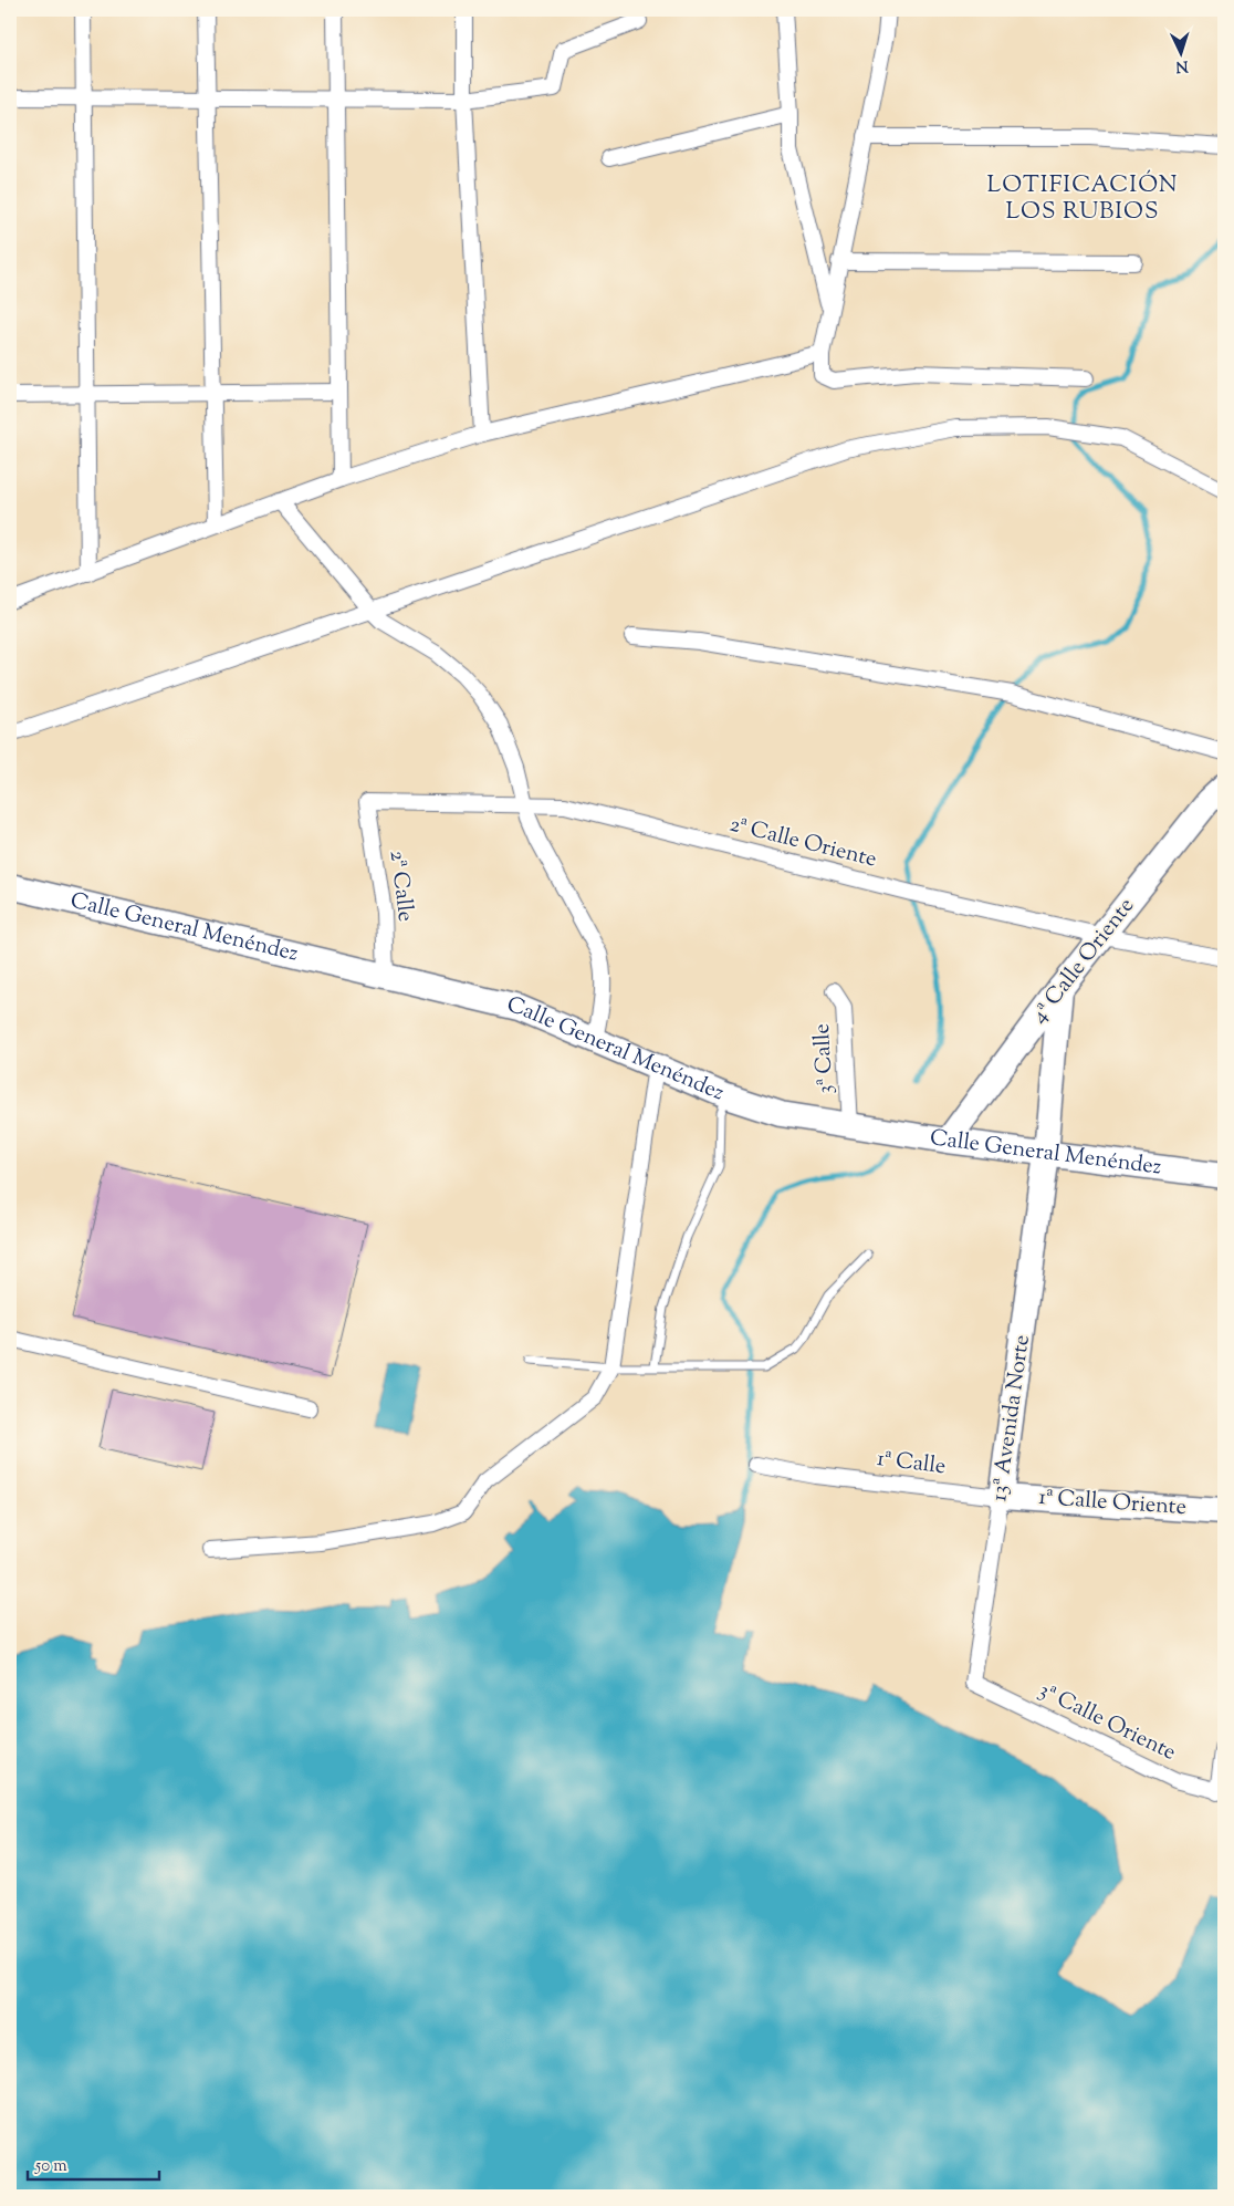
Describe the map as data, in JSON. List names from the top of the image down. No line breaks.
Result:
{"streets":{"main road":["Calle General Menéndez","4ª Calle Oriente","13ª Avenida Norte","1ª Calle Oriente"],"street":["2ª Calle Oriente","2ª Calle","3ª Calle","1ª Calle","3ª Calle Oriente"]},"crossings":[["2ª Calle Oriente","2ª Calle"],["2ª Calle Oriente","4ª Calle Oriente"],["2ª Calle","Calle General Menéndez"],["Calle General Menéndez","4ª Calle Oriente"],["Calle General Menéndez","3ª Calle"],["Calle General Menéndez","13ª Avenida Norte"],["4ª Calle Oriente","13ª Avenida Norte"],["13ª Avenida Norte","1ª Calle"],["13ª Avenida Norte","1ª Calle Oriente"],["13ª Avenida Norte","3ª Calle Oriente"],["1ª Calle","1ª Calle Oriente"]],"districts":["LOTIFICACIÓN LOS RUBIOS"],"scale_bar":"50 m","north":"bottom"}
